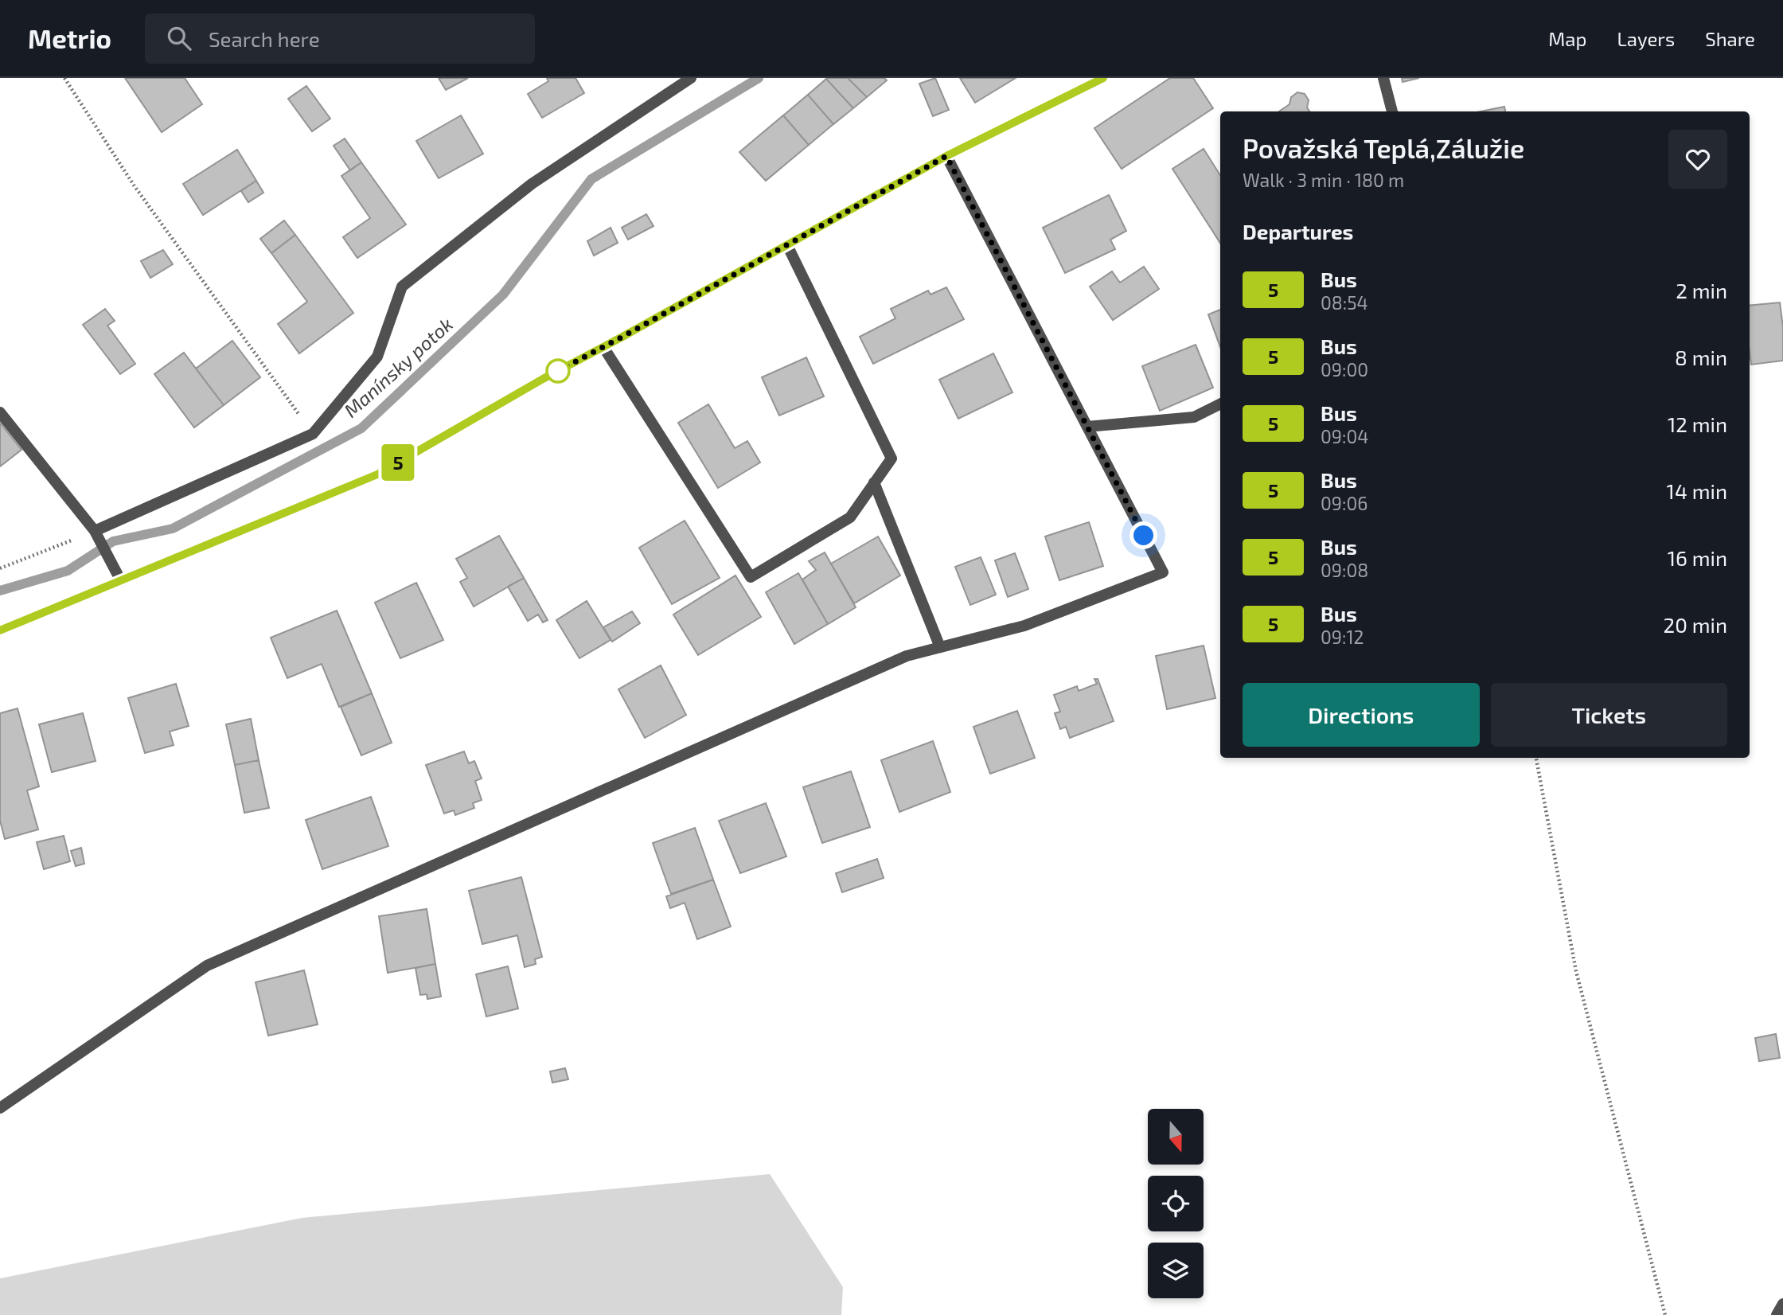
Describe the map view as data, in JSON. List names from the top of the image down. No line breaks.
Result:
{"water":["Manínsky potok"],"lines":["bus line 5"],"north":"bottom","page":{"header":"Metrio","search":"Search here","nav":["Map","Layers","Share"],"on_map":"5","heading":[["Považská Teplá,Zálužie","Walk · 3 min · 180 m"],"Departures"],"list":[{"mark":"5","name":"Bus","note":"08:54","value":"2 min"},{"mark":"5","name":"Bus","note":"09:00","value":"8 min"},{"mark":"5","name":"Bus","note":"09:04","value":"12 min"},{"mark":"5","name":"Bus","note":"09:06","value":"14 min"},{"mark":"5","name":"Bus","note":"09:08","value":"16 min"},{"mark":"5","name":"Bus","note":"09:12","value":"20 min"}],"buttons":["Directions","Tickets"]}}
